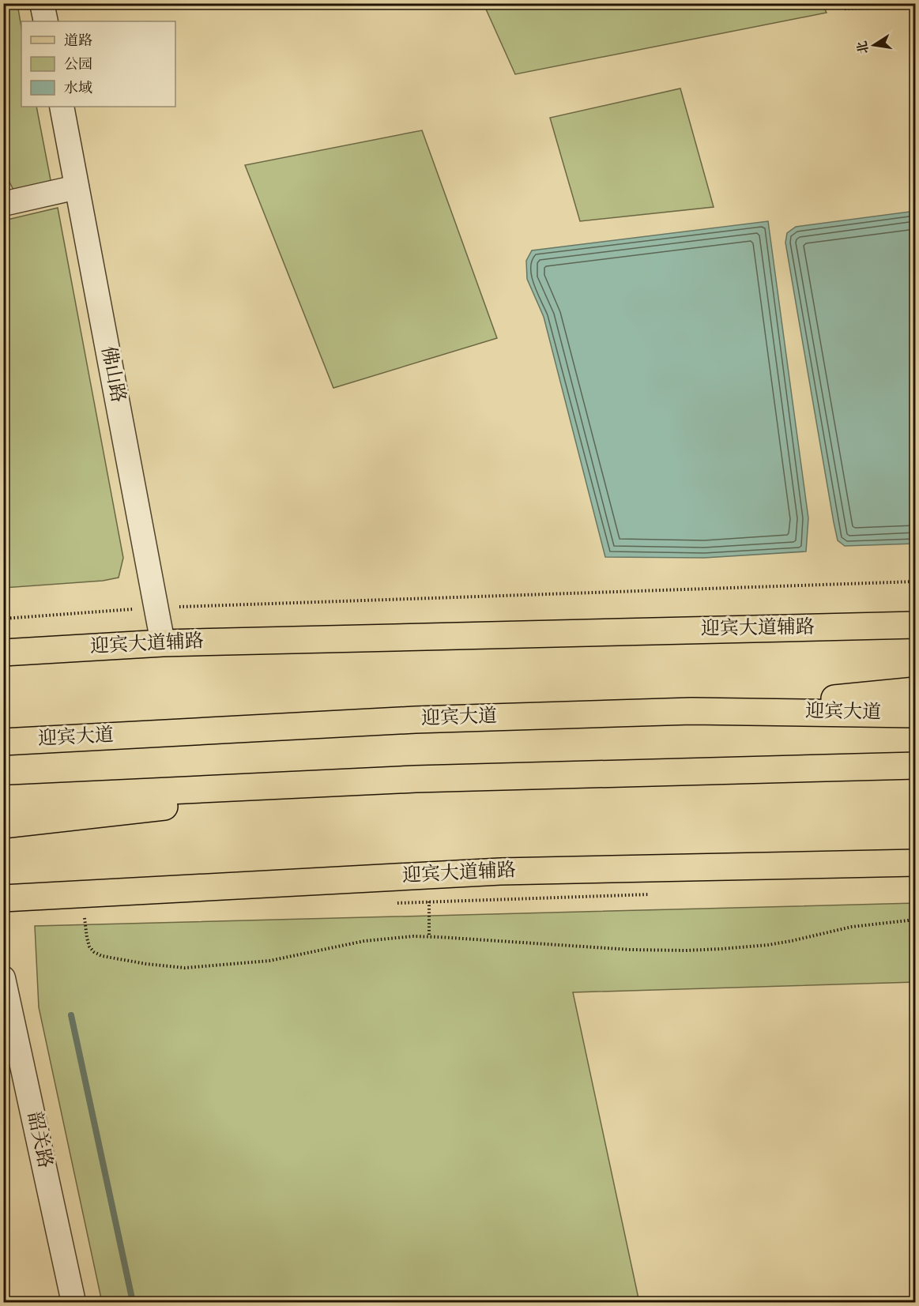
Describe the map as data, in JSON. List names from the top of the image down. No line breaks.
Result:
{"streets":{"main road":["迎宾大道辅路","迎宾大道"],"street":["佛山路","韶关路"]},"crossings":[["佛山路","迎宾大道辅路"]],"legend":["道路","公园","水域"],"north":"left"}
